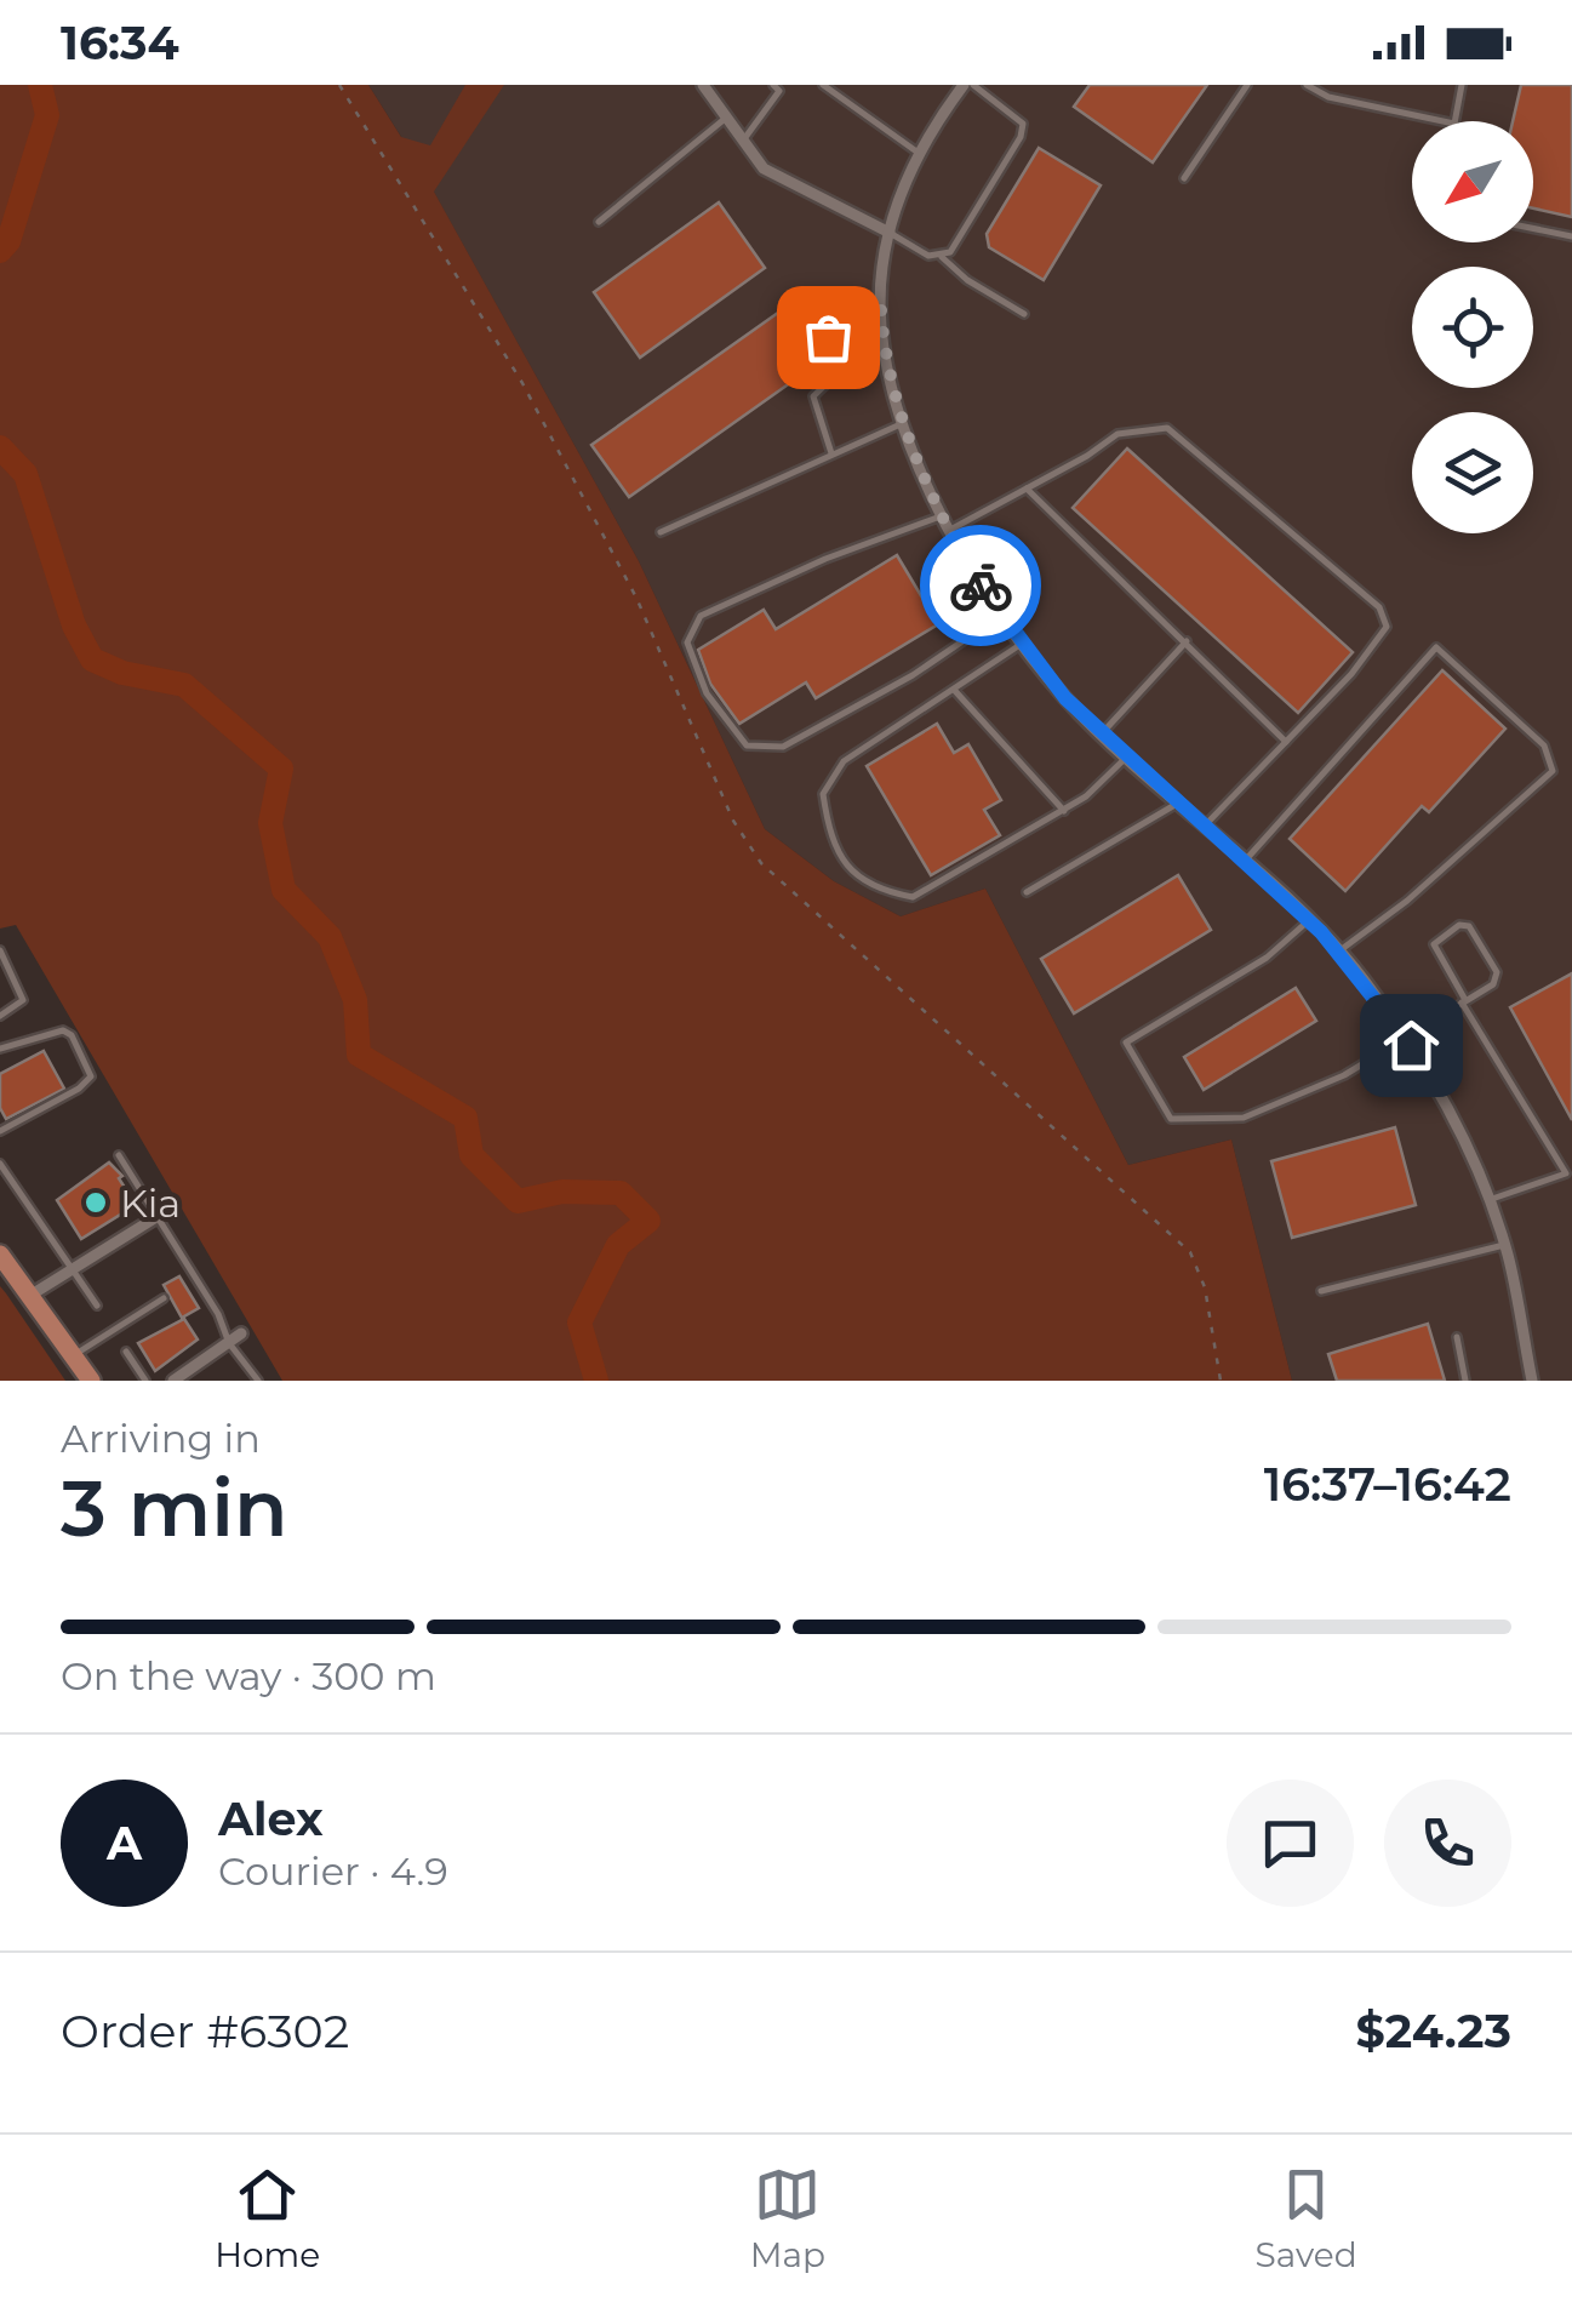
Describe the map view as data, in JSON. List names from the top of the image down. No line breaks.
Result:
{"places":["Kia"],"north":"bottom left","page":{"status":"16:34","heading":["3 min","Arriving in","16:37–16:42"],"panel":["Alex","Courier · 4.9","Order #6302","$24.23"],"bar":"On the way · 300 m","round":"A","tabs":["Home","Map","Saved"]}}
